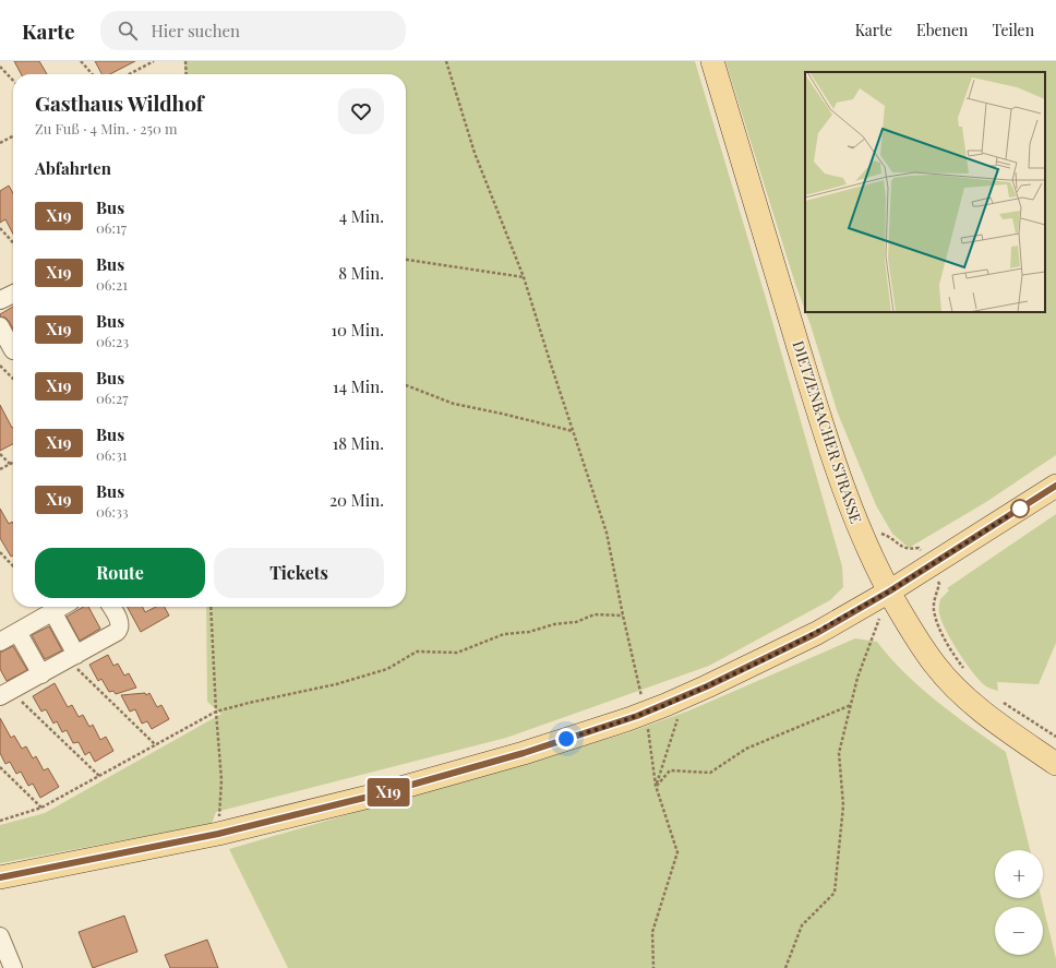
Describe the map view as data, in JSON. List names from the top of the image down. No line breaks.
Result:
{"streets":{"main road":["DIETZENBACHER STRASSE"]},"lines":["bus line X19"],"page":{"header":"Karte","search":"Hier suchen","nav":["Karte","Ebenen","Teilen"],"on_map":"X19","heading":[["Gasthaus Wildhof","Zu Fuß · 4 Min. · 250 m"],"Abfahrten"],"list":[{"mark":"X19","name":"Bus","note":"06:17","value":"4 Min."},{"mark":"X19","name":"Bus","note":"06:21","value":"8 Min."},{"mark":"X19","name":"Bus","note":"06:23","value":"10 Min."},{"mark":"X19","name":"Bus","note":"06:27","value":"14 Min."},{"mark":"X19","name":"Bus","note":"06:31","value":"18 Min."},{"mark":"X19","name":"Bus","note":"06:33","value":"20 Min."}],"buttons":["Route","Tickets"],"map_buttons":["+","−"]}}
